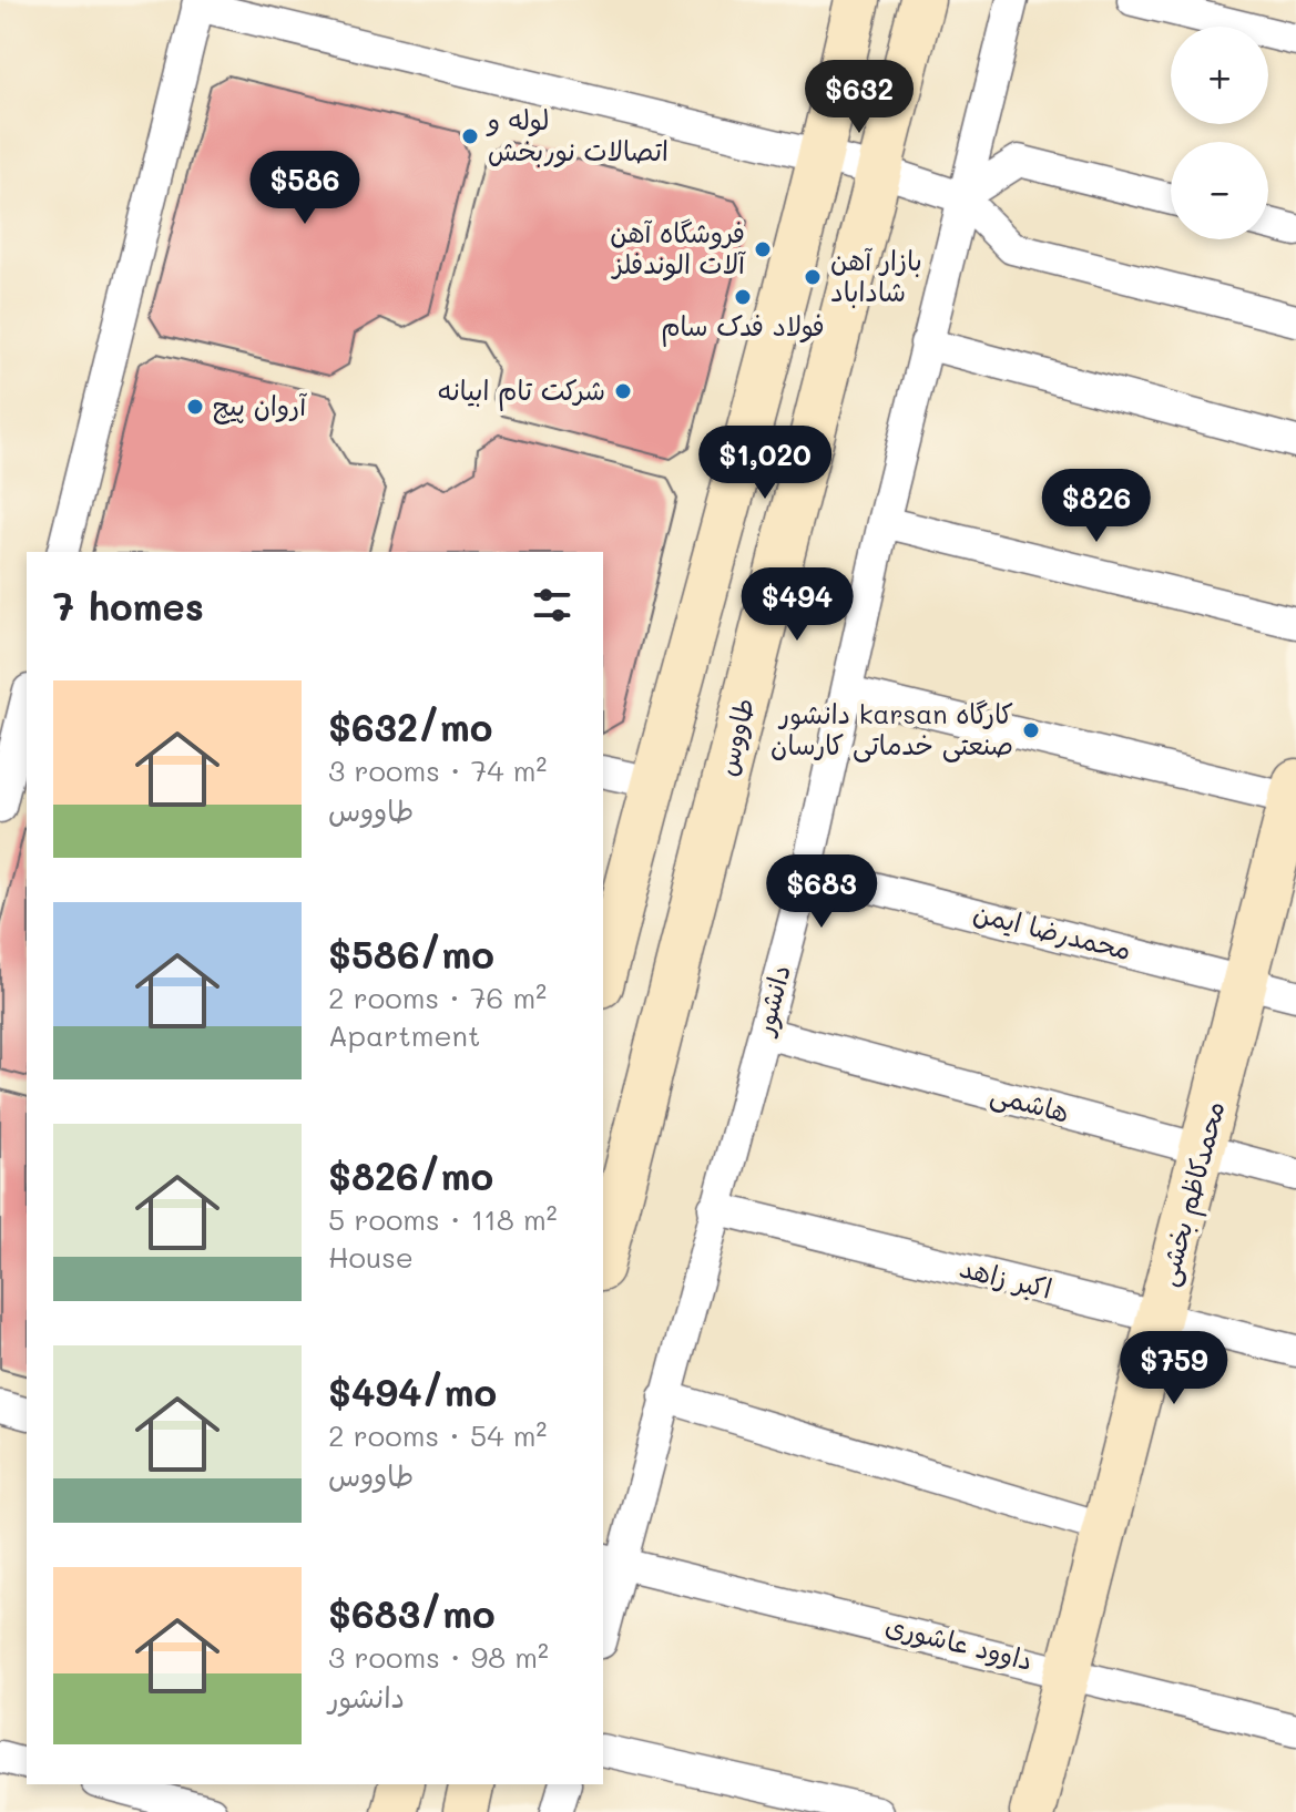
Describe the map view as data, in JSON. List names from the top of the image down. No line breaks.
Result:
{"streets":{"street":["طاووس","محمدرضا ایمن","دانشور","هاشمی","محمدکاظم بخشی","اکبر زاهد","داوود عاشوری"]},"crossings":[["محمدرضا ایمن","دانشور"],["محمدرضا ایمن","محمدکاظم بخشی"],["دانشور","هاشمی"],["دانشور","اکبر زاهد"],["دانشور","داوود عاشوری"],["هاشمی","محمدکاظم بخشی"],["محمدکاظم بخشی","اکبر زاهد"],["محمدکاظم بخشی","داوود عاشوری"]],"places":["لوله و اتصالات نوربخش","فروشگاه آهن آلات الوندفلز","بازار آهن شاداباد","فولاد فدک سام","شرکت تام ابیانه","آروان پیچ","دانشور karsan کارگاه صنعتی خدماتی کارسان"],"page":{"map_buttons":["+","−"],"price":["$632","$586","$1,020","$826","$494","$683","$759"],"heading":"7 homes","list":[{"name":"$632/mo","note":"3 rooms · 74 m² · طاووس"},{"name":"$586/mo","note":"2 rooms · 76 m² · Apartment"},{"name":"$826/mo","note":"5 rooms · 118 m² · House"},{"name":"$494/mo","note":"2 rooms · 54 m² · طاووس"},{"name":"$683/mo","note":"3 rooms · 98 m² · دانشور"}]}}
